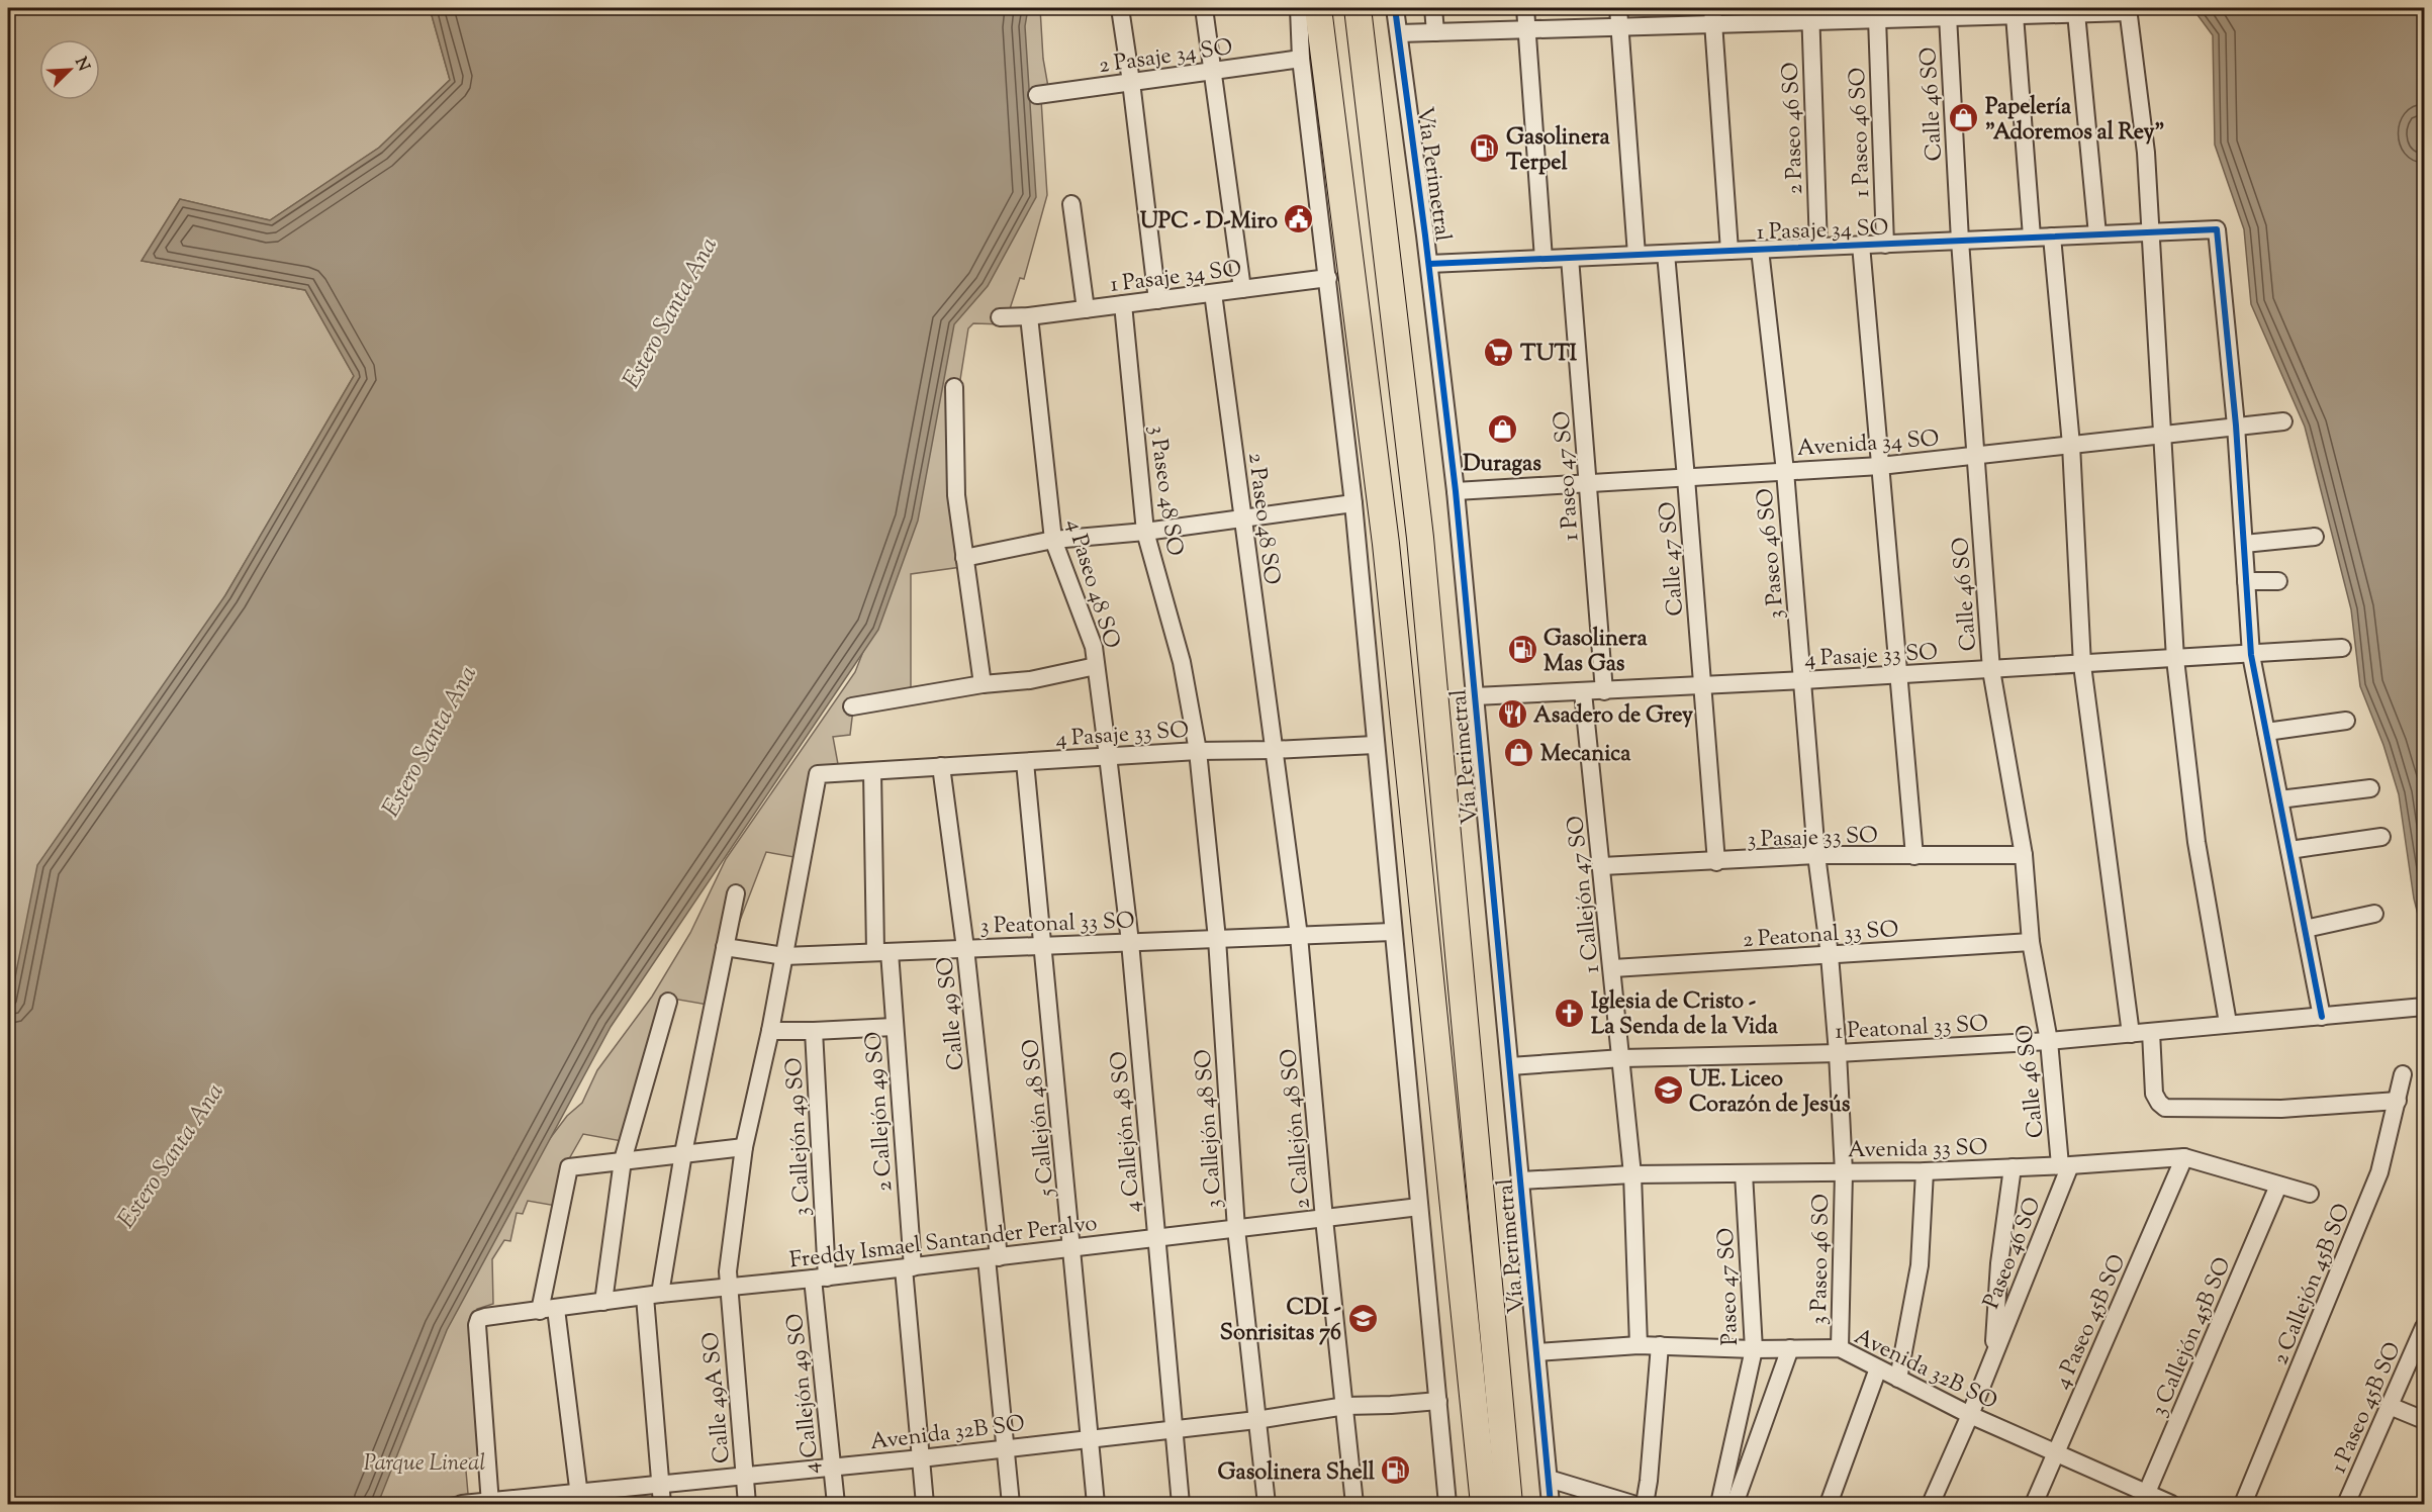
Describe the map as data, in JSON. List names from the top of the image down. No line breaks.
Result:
{"streets":{"highway":["Vía Perimetral"],"street":["2 Pasaje 34 SO","Calle 46 SO","2 Paseo 46 SO","1 Paseo 46 SO","1 Pasaje 34 SO","Avenida 34 SO","1 Paseo 47 SO","3 Paseo 48 SO","2 Paseo 48 SO","3 Paseo 46 SO","Calle 47 SO","4 Paseo 48 SO","4 Pasaje 33 SO","3 Pasaje 33 SO","1 Callejón 47 SO","3 Peatonal 33 SO","2 Peatonal 33 SO","Calle 49 SO","1 Peatonal 33 SO","2 Callejón 49 SO","5 Callejón 48 SO","3 Callejón 48 SO","2 Callejón 48 SO","4 Callejón 48 SO","3 Callejón 49 SO","Avenida 33 SO","Freddy Ismael Santander Peralvo","Paseo 46 SO","2 Callejón 45B SO","Paseo 47 SO","4 Paseo 45B SO","3 Callejón 45B SO","Avenida 32B SO","4 Callejón 49 SO","Calle 49A SO","1 Paseo 45B SO"]},"crossings":[["Calle 46 SO","1 Pasaje 34 SO"],["Calle 46 SO","Avenida 34 SO"],["Calle 46 SO","4 Pasaje 33 SO"],["Calle 46 SO","3 Pasaje 33 SO"],["Calle 46 SO","2 Peatonal 33 SO"],["Calle 46 SO","1 Peatonal 33 SO"],["Calle 46 SO","Avenida 33 SO"],["Calle 46 SO","Paseo 46 SO"],["2 Paseo 46 SO","1 Pasaje 34 SO"],["1 Paseo 46 SO","1 Pasaje 34 SO"],["Vía Perimetral","1 Pasaje 34 SO"],["Vía Perimetral","Avenida 34 SO"],["Vía Perimetral","4 Pasaje 33 SO"],["Vía Perimetral","1 Peatonal 33 SO"],["Vía Perimetral","Avenida 33 SO"],["Vía Perimetral","Avenida 32B SO"],["1 Pasaje 34 SO","Avenida 34 SO"],["1 Pasaje 34 SO","1 Paseo 47 SO"],["1 Pasaje 34 SO","3 Paseo 48 SO"],["1 Pasaje 34 SO","2 Paseo 48 SO"],["1 Pasaje 34 SO","3 Paseo 46 SO"],["1 Pasaje 34 SO","Calle 47 SO"],["1 Pasaje 34 SO","4 Paseo 48 SO"],["Avenida 34 SO","1 Paseo 47 SO"],["Avenida 34 SO","3 Paseo 46 SO"],["Avenida 34 SO","Calle 47 SO"],["1 Paseo 47 SO","4 Pasaje 33 SO"],["3 Paseo 48 SO","4 Pasaje 33 SO"],["3 Paseo 48 SO","3 Callejón 48 SO"],["2 Paseo 48 SO","4 Pasaje 33 SO"],["2 Paseo 48 SO","2 Callejón 48 SO"],["3 Paseo 46 SO","4 Pasaje 33 SO"],["3 Paseo 46 SO","3 Pasaje 33 SO"],["3 Paseo 46 SO","2 Peatonal 33 SO"],["3 Paseo 46 SO","1 Peatonal 33 SO"],["3 Paseo 46 SO","Avenida 33 SO"],["3 Paseo 46 SO","Avenida 32B SO"],["Calle 47 SO","4 Pasaje 33 SO"],["Calle 47 SO","3 Pasaje 33 SO"],["4 Paseo 48 SO","4 Pasaje 33 SO"],["4 Paseo 48 SO","4 Callejón 48 SO"],["4 Pasaje 33 SO","1 Callejón 47 SO"],["4 Pasaje 33 SO","3 Peatonal 33 SO"],["4 Pasaje 33 SO","Calle 49 SO"],["4 Pasaje 33 SO","2 Callejón 49 SO"],["4 Pasaje 33 SO","5 Callejón 48 SO"],["4 Pasaje 33 SO","3 Callejón 48 SO"],["4 Pasaje 33 SO","2 Callejón 48 SO"],["4 Pasaje 33 SO","4 Callejón 48 SO"],["4 Pasaje 33 SO","Calle 49A SO"],["3 Pasaje 33 SO","1 Callejón 47 SO"],["1 Callejón 47 SO","2 Peatonal 33 SO"],["1 Callejón 47 SO","1 Peatonal 33 SO"],["1 Callejón 47 SO","Avenida 33 SO"],["1 Callejón 47 SO","Avenida 32B SO"],["3 Peatonal 33 SO","Calle 49 SO"],["3 Peatonal 33 SO","2 Callejón 49 SO"],["3 Peatonal 33 SO","5 Callejón 48 SO"],["3 Peatonal 33 SO","3 Callejón 48 SO"],["3 Peatonal 33 SO","2 Callejón 48 SO"],["3 Peatonal 33 SO","4 Callejón 48 SO"],["3 Peatonal 33 SO","Calle 49A SO"],["Calle 49 SO","Freddy Ismael Santander Peralvo"],["Calle 49 SO","Avenida 32B SO"],["2 Callejón 49 SO","Freddy Ismael Santander Peralvo"],["2 Callejón 49 SO","Avenida 32B SO"],["5 Callejón 48 SO","Freddy Ismael Santander Peralvo"],["5 Callejón 48 SO","Avenida 32B SO"],["3 Callejón 48 SO","Freddy Ismael Santander Peralvo"],["3 Callejón 48 SO","Avenida 32B SO"],["2 Callejón 48 SO","Freddy Ismael Santander Peralvo"],["2 Callejón 48 SO","Avenida 32B SO"],["4 Callejón 48 SO","Freddy Ismael Santander Peralvo"],["4 Callejón 48 SO","Avenida 32B SO"],["3 Callejón 49 SO","Freddy Ismael Santander Peralvo"],["3 Callejón 49 SO","4 Callejón 49 SO"],["Avenida 33 SO","Paseo 46 SO"],["Avenida 33 SO","Paseo 47 SO"],["Avenida 33 SO","4 Paseo 45B SO"],["Avenida 33 SO","3 Callejón 45B SO"],["Freddy Ismael Santander Peralvo","Avenida 32B SO"],["Freddy Ismael Santander Peralvo","4 Callejón 49 SO"],["Freddy Ismael Santander Peralvo","Calle 49A SO"],["Paseo 46 SO","Avenida 32B SO"],["Paseo 47 SO","Avenida 32B SO"],["4 Paseo 45B SO","Avenida 32B SO"],["3 Callejón 45B SO","Avenida 32B SO"],["Avenida 32B SO","4 Callejón 49 SO"],["Avenida 32B SO","Calle 49A SO"]],"water":["Estero Santa Ana"],"parks":["Parque Lineal"],"places":{"shop":["Papelería \"Adoremos al Rey\"","Duragas","Mecanica"],"fuel station":["Gasolinera Terpel","Gasolinera Mas Gas","Gasolinera Shell"],"public building":["UPC - D-Miro"],"supermarket":["TUTI"],"restaurant":["Asadero de Grey"],"church":["Iglesia de Cristo - La Senda de la Vida"],"school or university":["UE. Liceo Corazón de Jesús","CDI - Sonrisitas 76"]},"north":"top right"}
